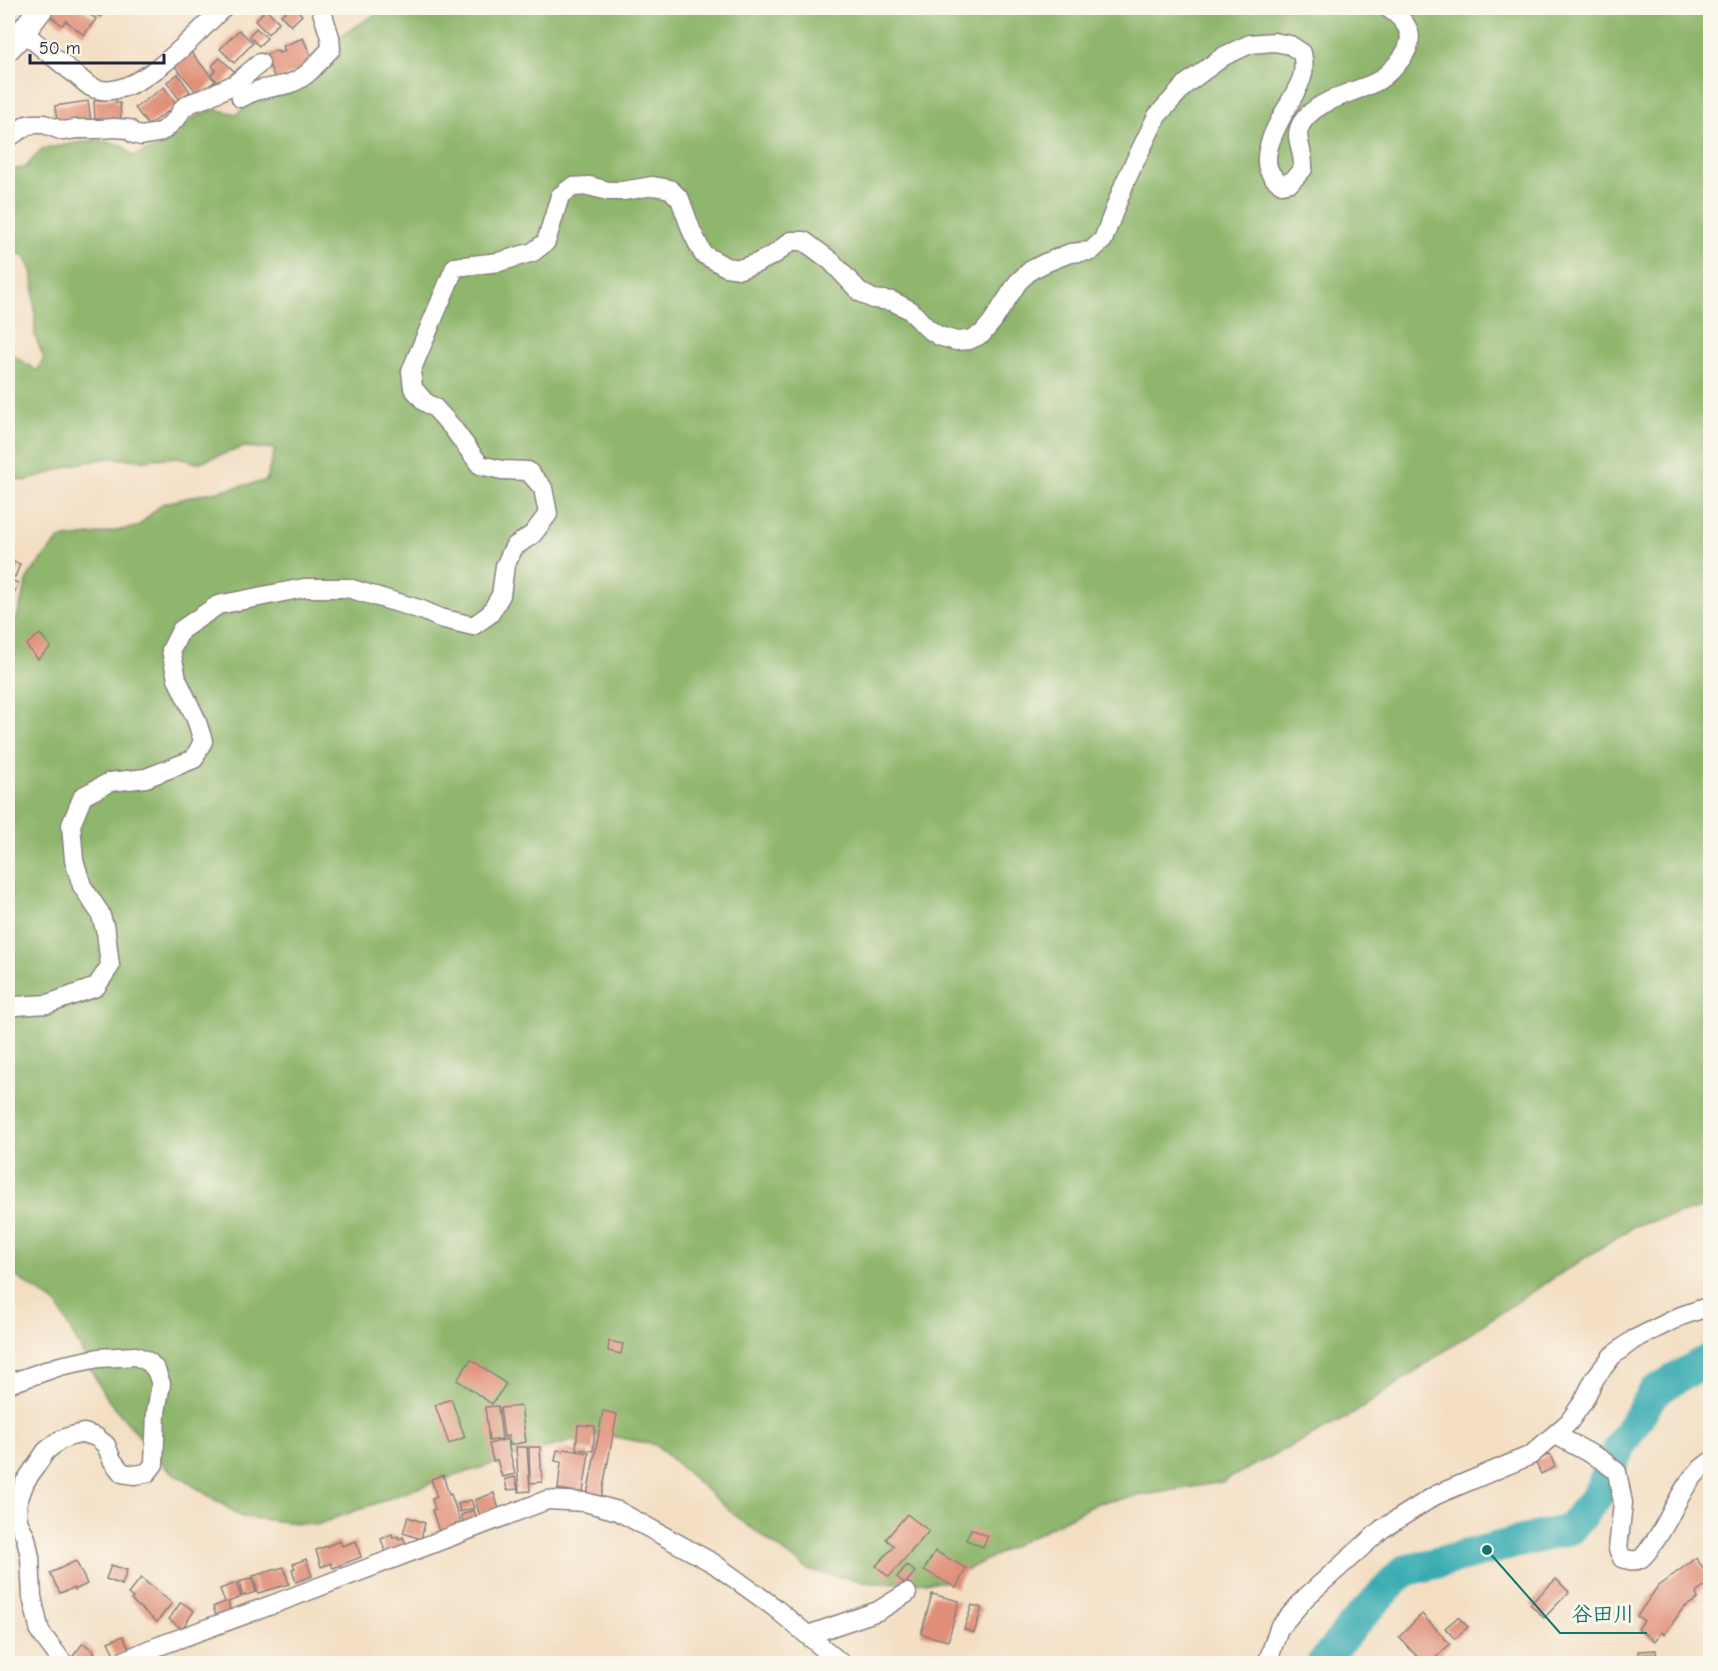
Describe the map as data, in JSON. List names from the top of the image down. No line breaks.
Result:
{"places":["谷田川"],"scale_bar":"50 m"}
